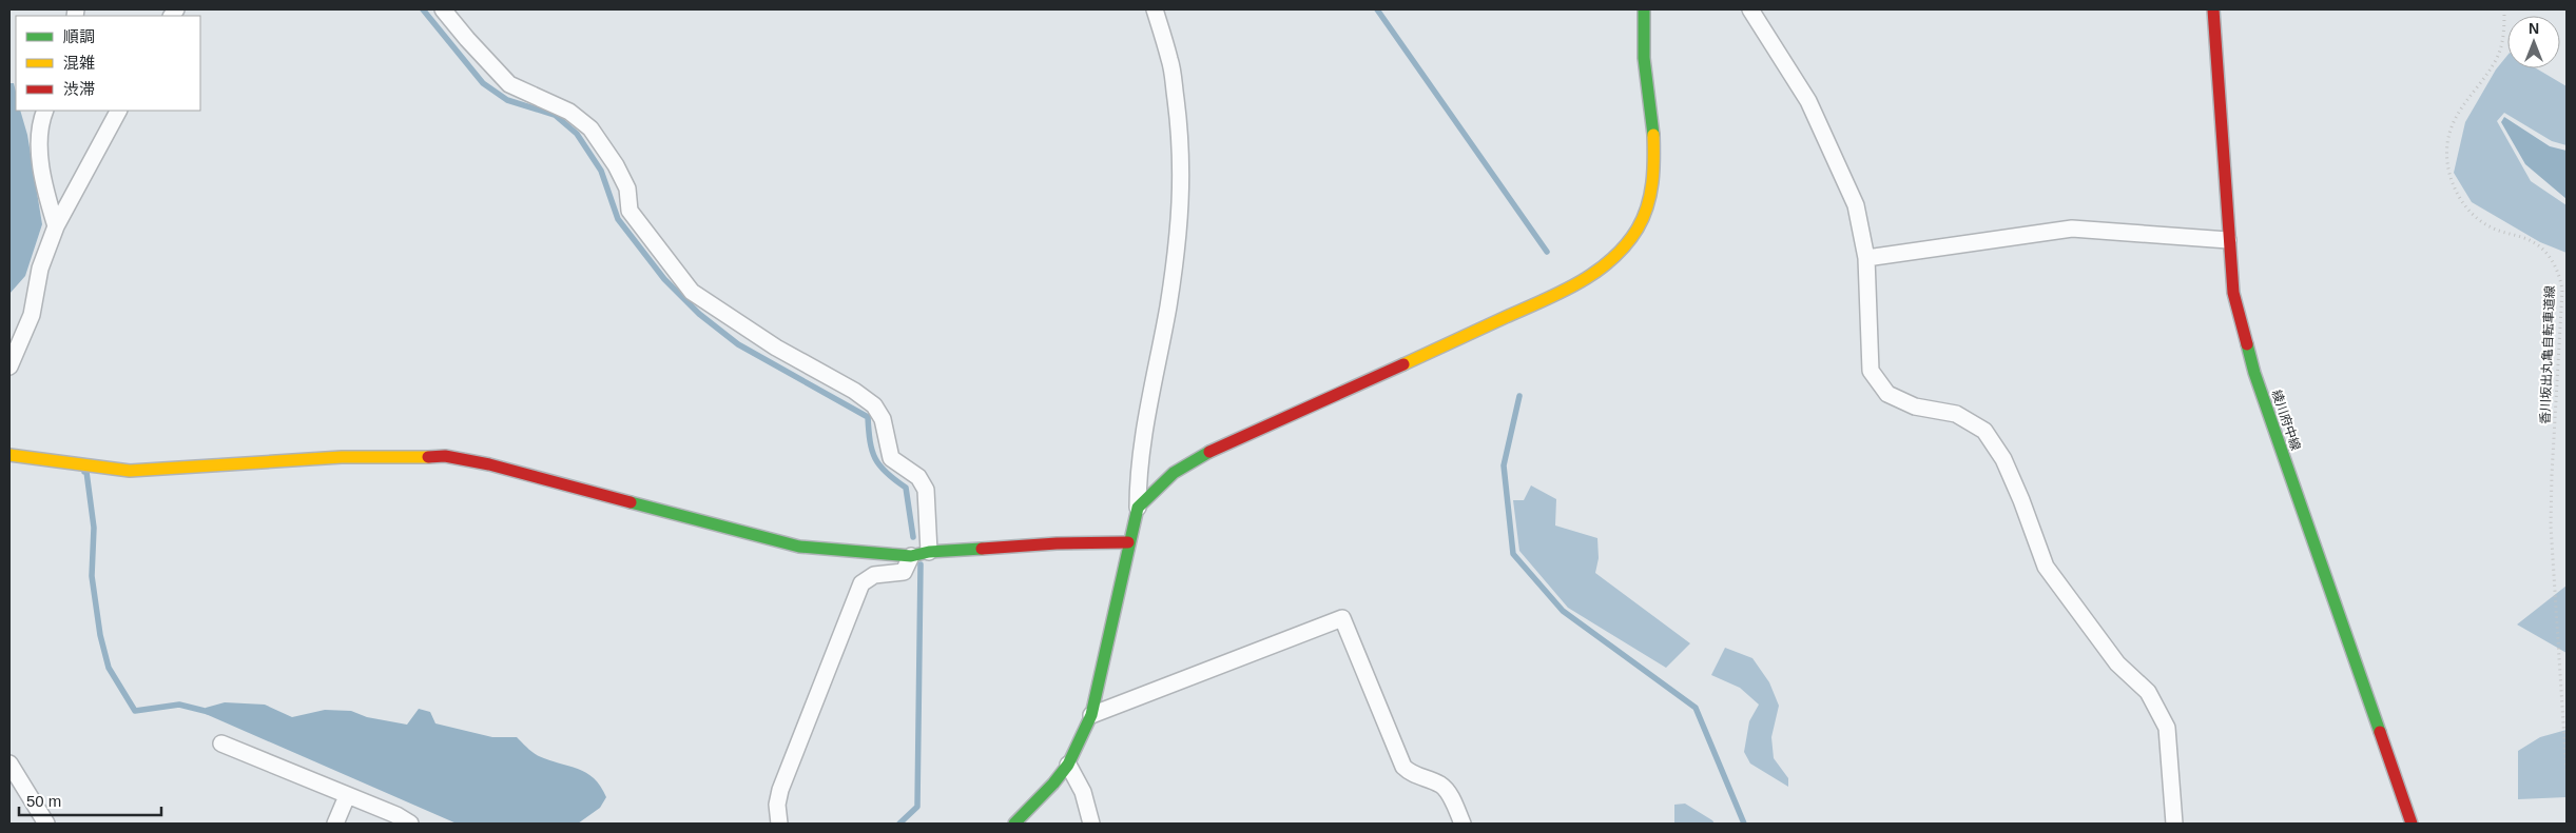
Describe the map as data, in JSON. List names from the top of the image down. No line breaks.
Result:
{"streets":{"street":["綾川府中線"],"path":["香川坂出丸亀自転車道線"]},"legend":["順調","混雑","渋滞"],"scale_bar":"50 m","north":"top"}
